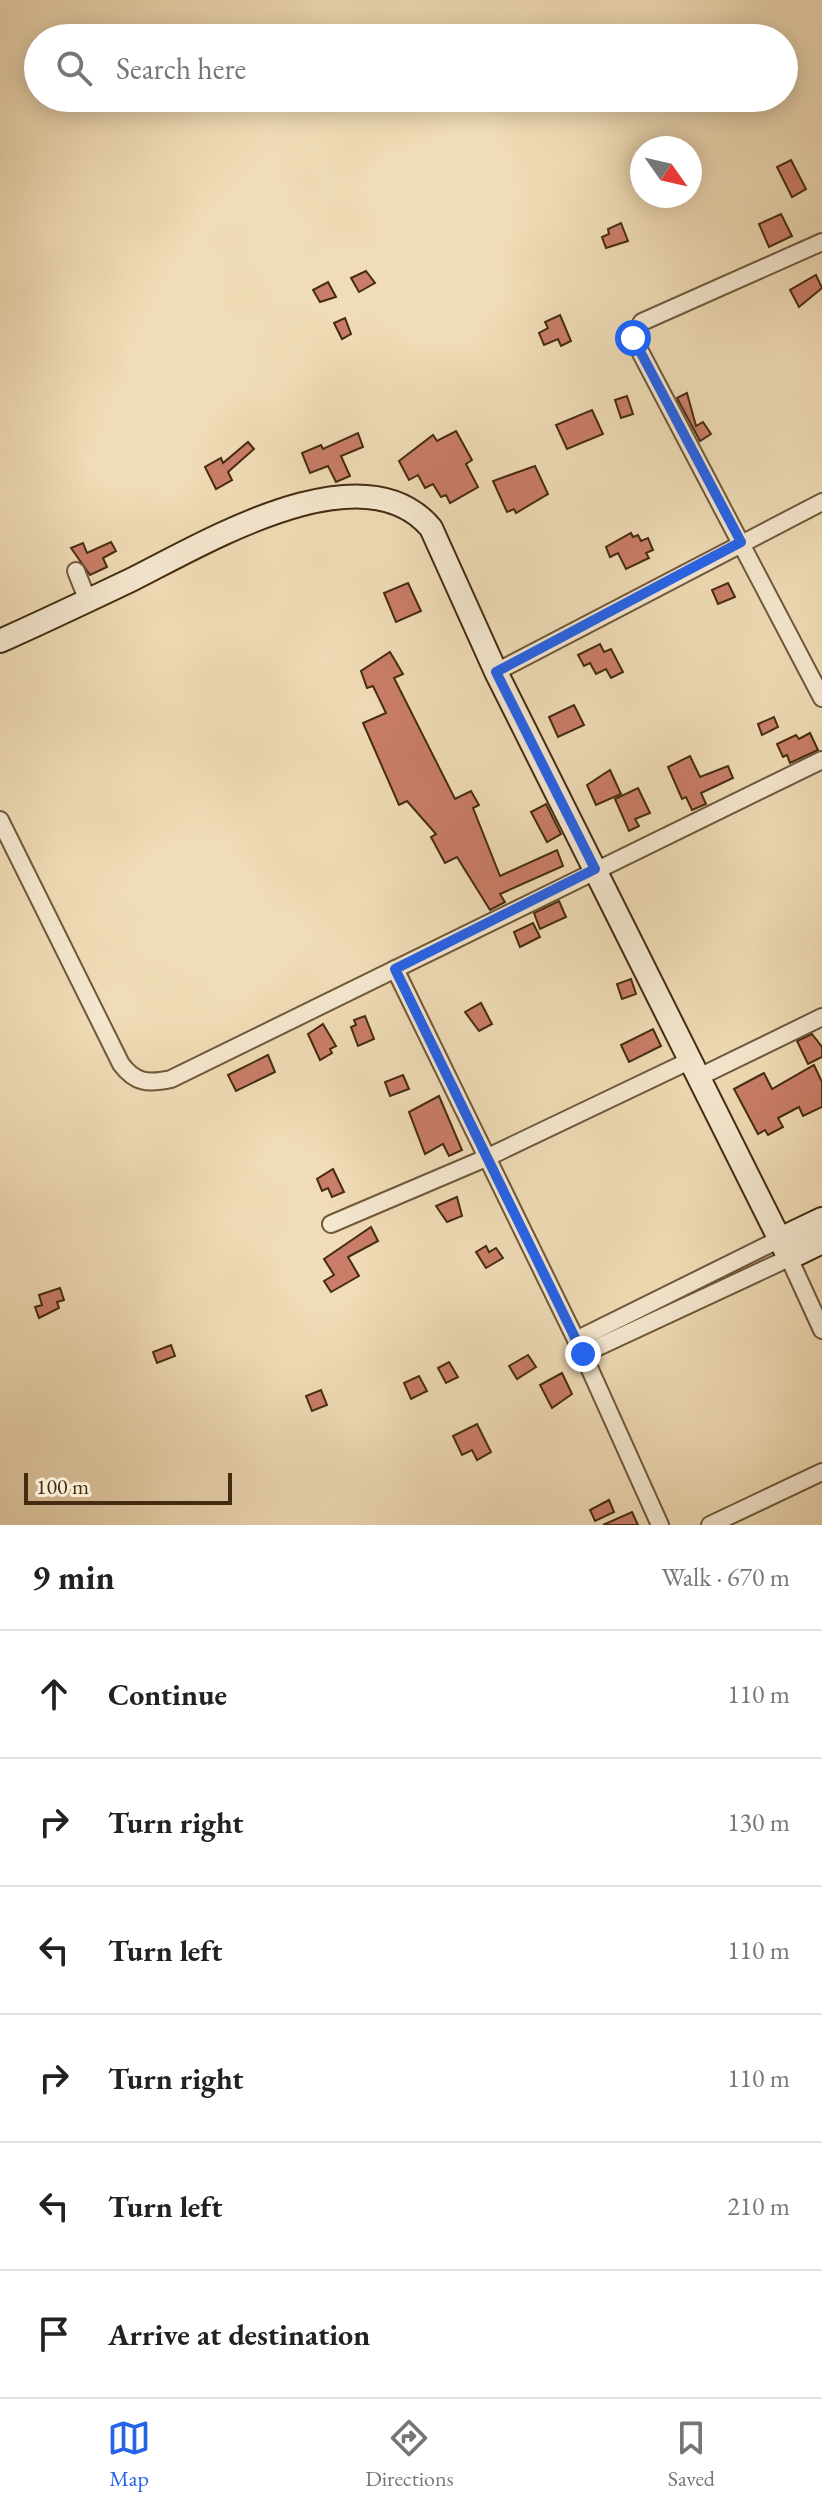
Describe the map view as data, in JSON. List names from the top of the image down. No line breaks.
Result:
{"scale_bar":"100 m","north":"bottom right","page":{"search":"Search here","scale":"100 m","heading":["9 min","Walk · 670 m"],"list":[["Continue","110 m"],["Turn right","130 m"],["Turn left","110 m"],["Turn right","110 m"],["Turn left","210 m"],"Arrive at destination"],"nav":["Map","Directions","Saved"]}}
